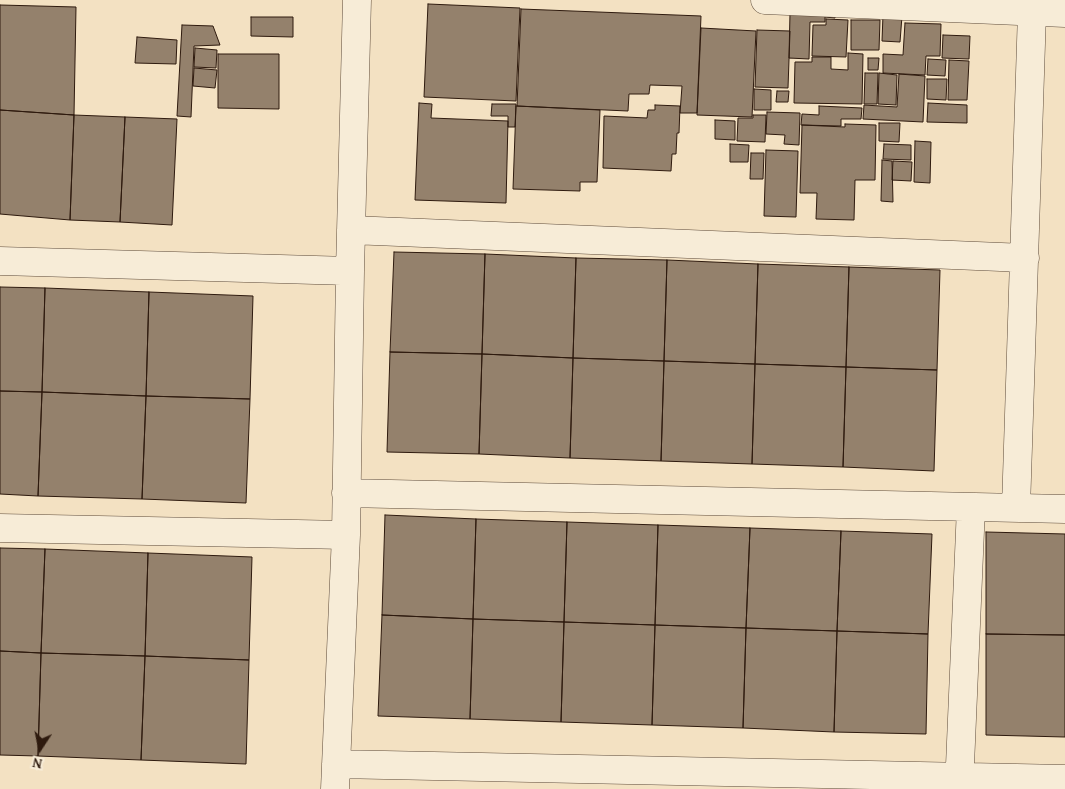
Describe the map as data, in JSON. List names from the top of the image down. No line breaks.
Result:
{"north":"bottom"}
